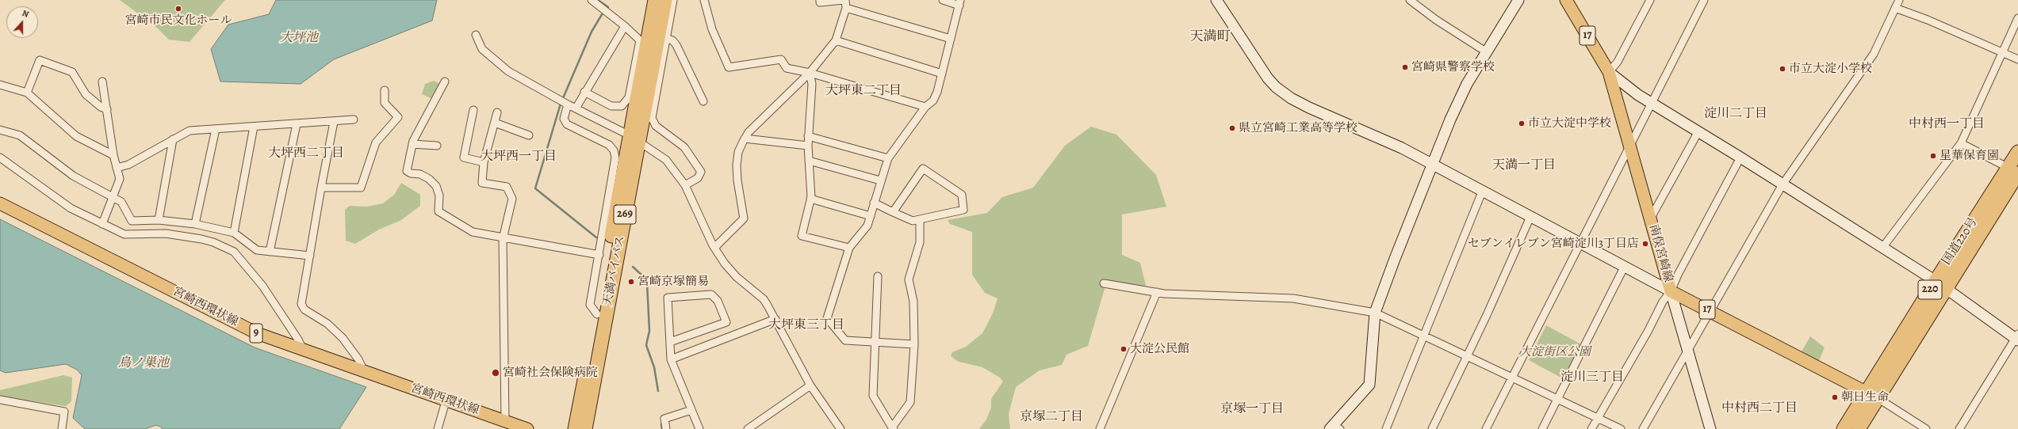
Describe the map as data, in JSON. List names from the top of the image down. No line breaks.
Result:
{"streets":{"highway":["269","国道220号","天満バイパス","220"],"main road":["17","南俣宮崎線","宮崎西環状線","9"]},"crossings":[["国道220号","南俣宮崎線"]],"districts":["天満町","大坪東二丁目","淀川二丁目","中村西一丁目","大坪西二丁目","大坪西一丁目","天満一丁目","大坪東三丁目","淀川三丁目","中村西二丁目","京塚一丁目","京塚二丁目"],"water":["大坪池","鳥ノ巣池"],"parks":["大淀街区公園"],"places":["宮崎市民文化ホール","宮崎県警察学校","市立大淀小学校","市立大淀中学校","県立宮崎工業高等学校","星華保育園","セブンイレブン宮崎淀川3丁目店","宮崎京塚簡易","大淀公民館","宮崎社会保険病院","朝日生命"],"north":"top"}
